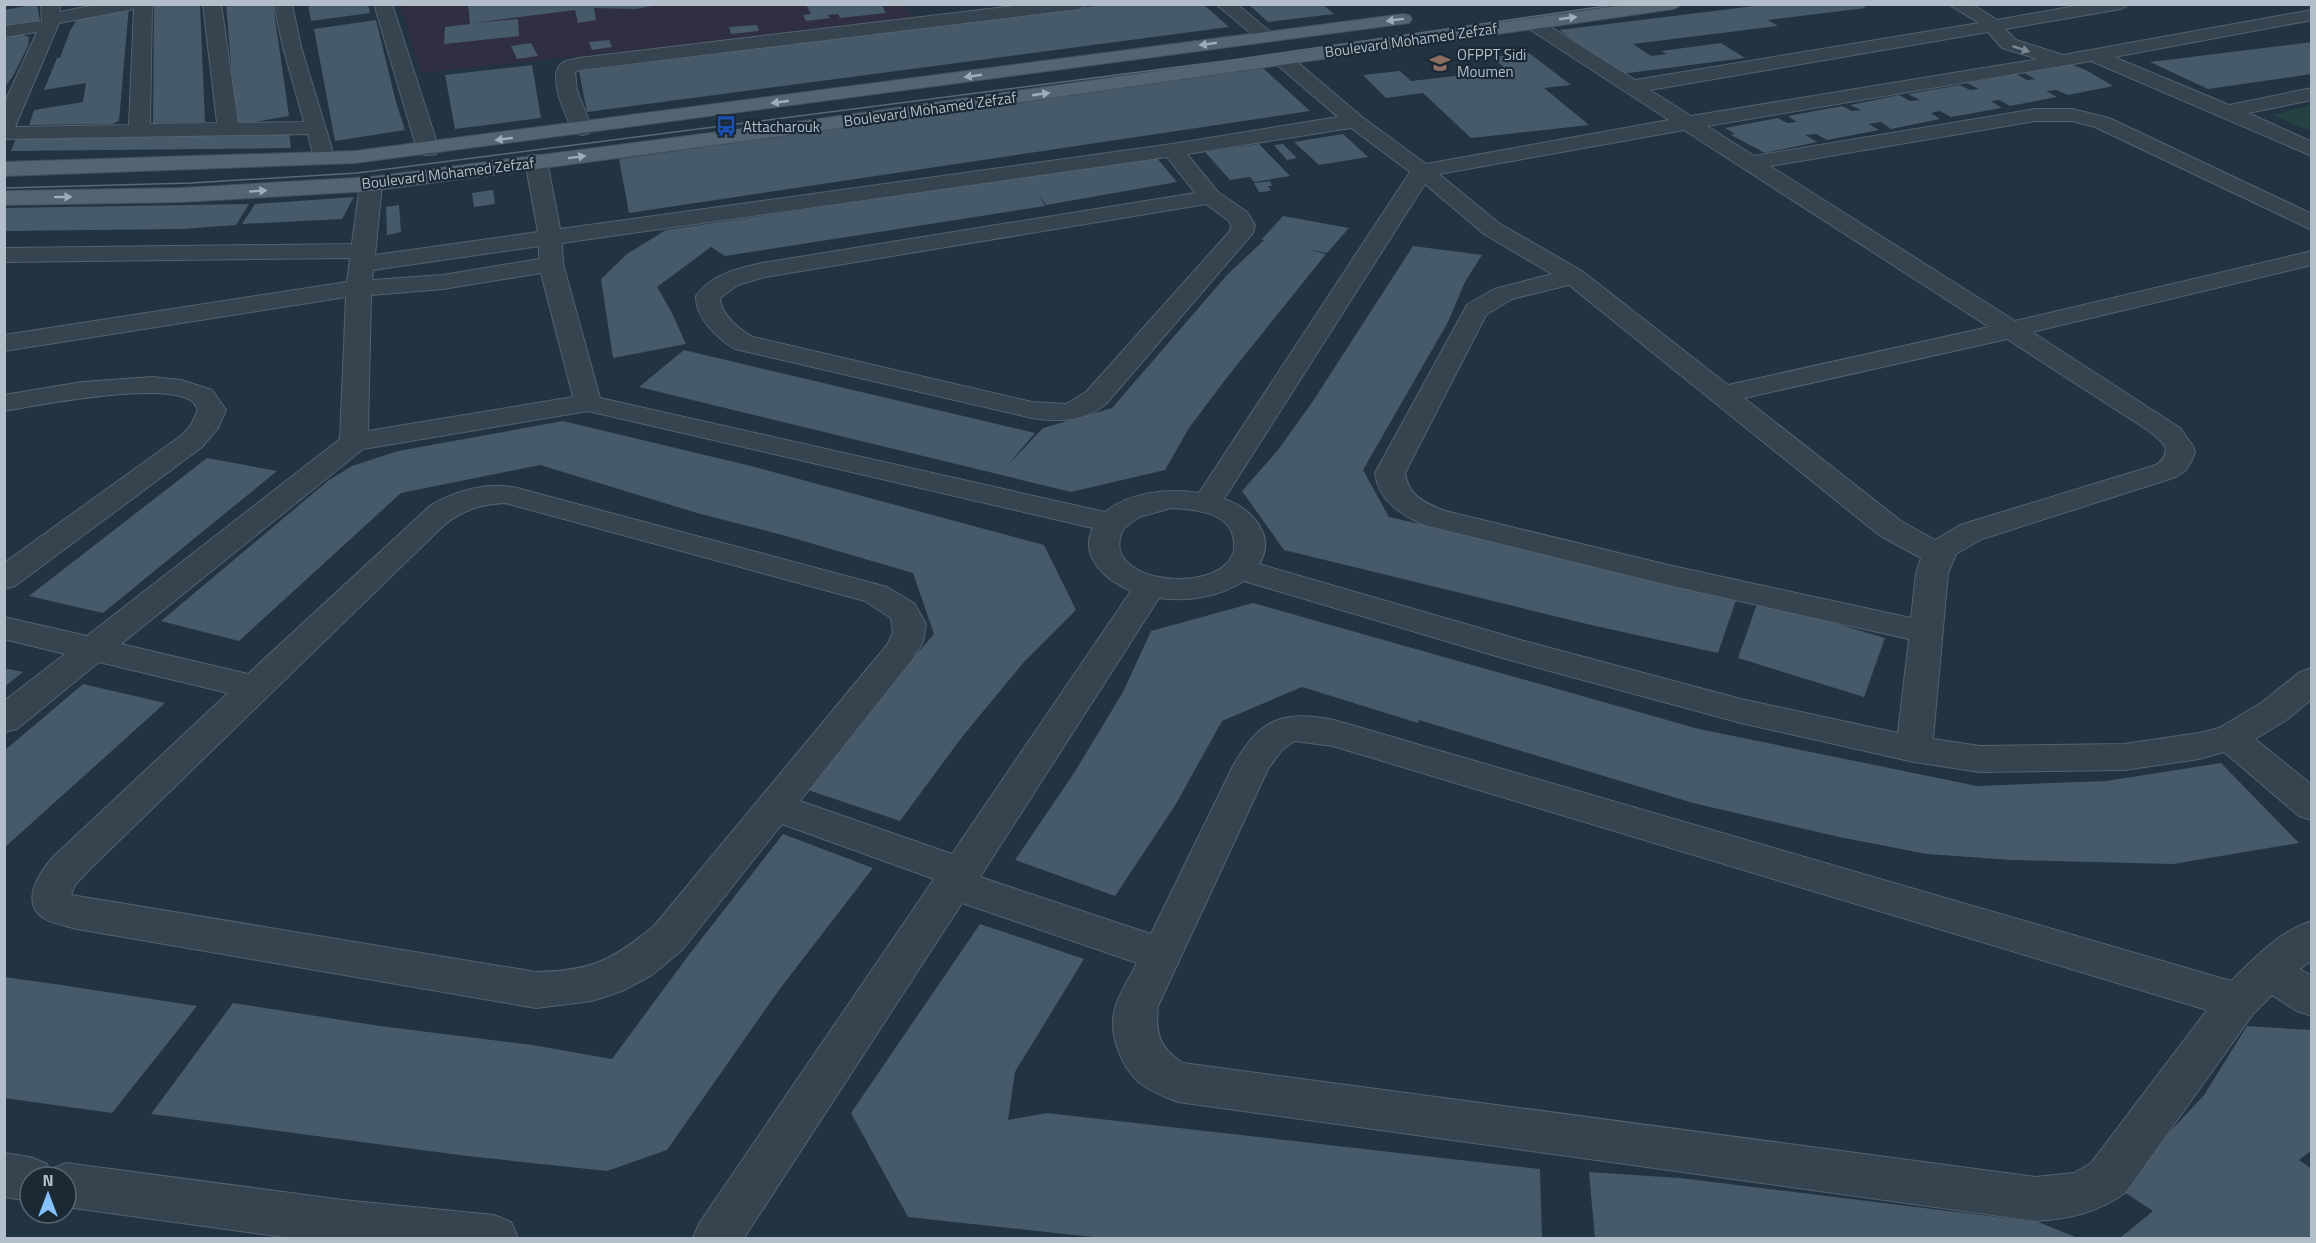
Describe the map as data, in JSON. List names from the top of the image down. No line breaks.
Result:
{"streets":{"main road":["Boulevard Mohamed Zefzaf"]},"places":{"school or university":["OFPPT Sidi Moumen"],"bus stop":["Attacharouk"]},"north":"top"}
